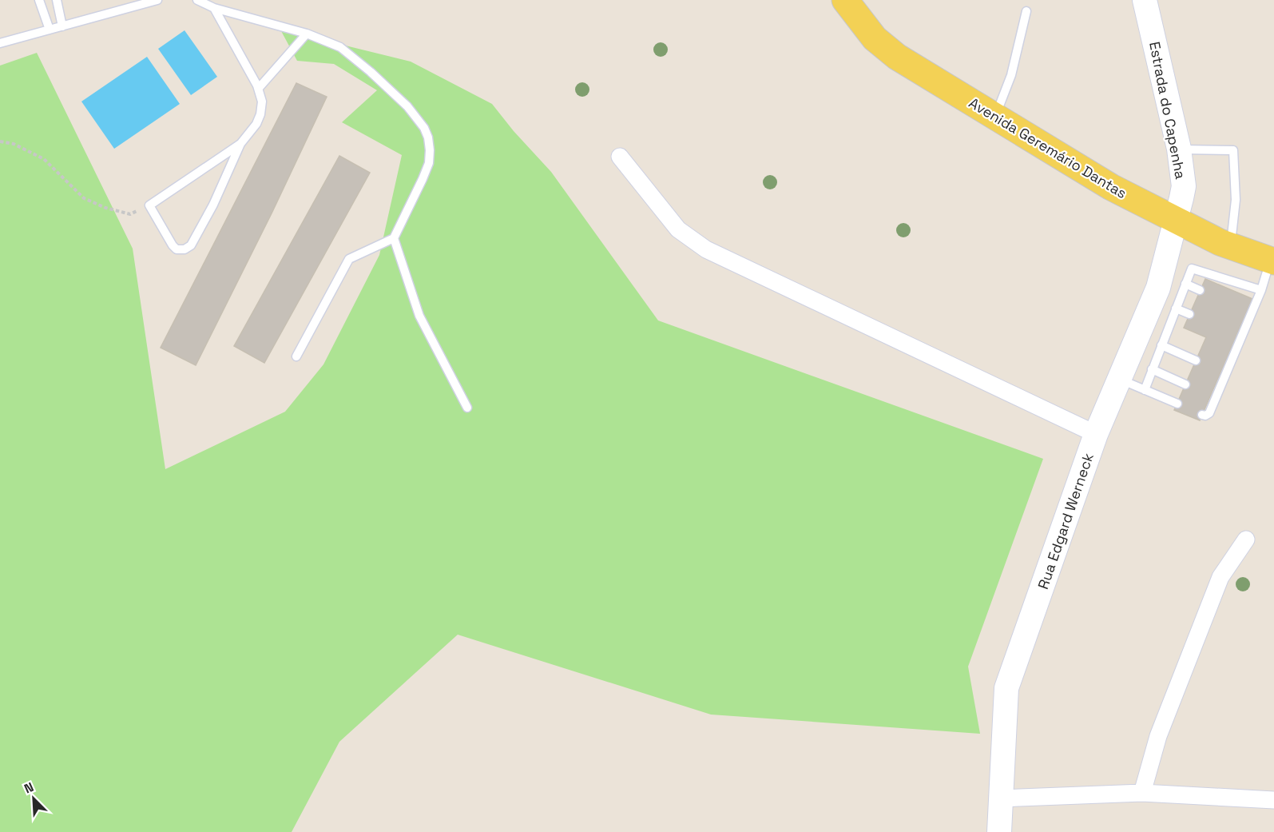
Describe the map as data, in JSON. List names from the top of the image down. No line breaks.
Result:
{"streets":{"main road":["Avenida Geremário Dantas"],"street":["Estrada do Capenha","Rua Edgard Werneck"]},"crossings":[["Estrada do Capenha","Avenida Geremário Dantas"],["Estrada do Capenha","Rua Edgard Werneck"],["Avenida Geremário Dantas","Rua Edgard Werneck"]],"north":"top left"}
